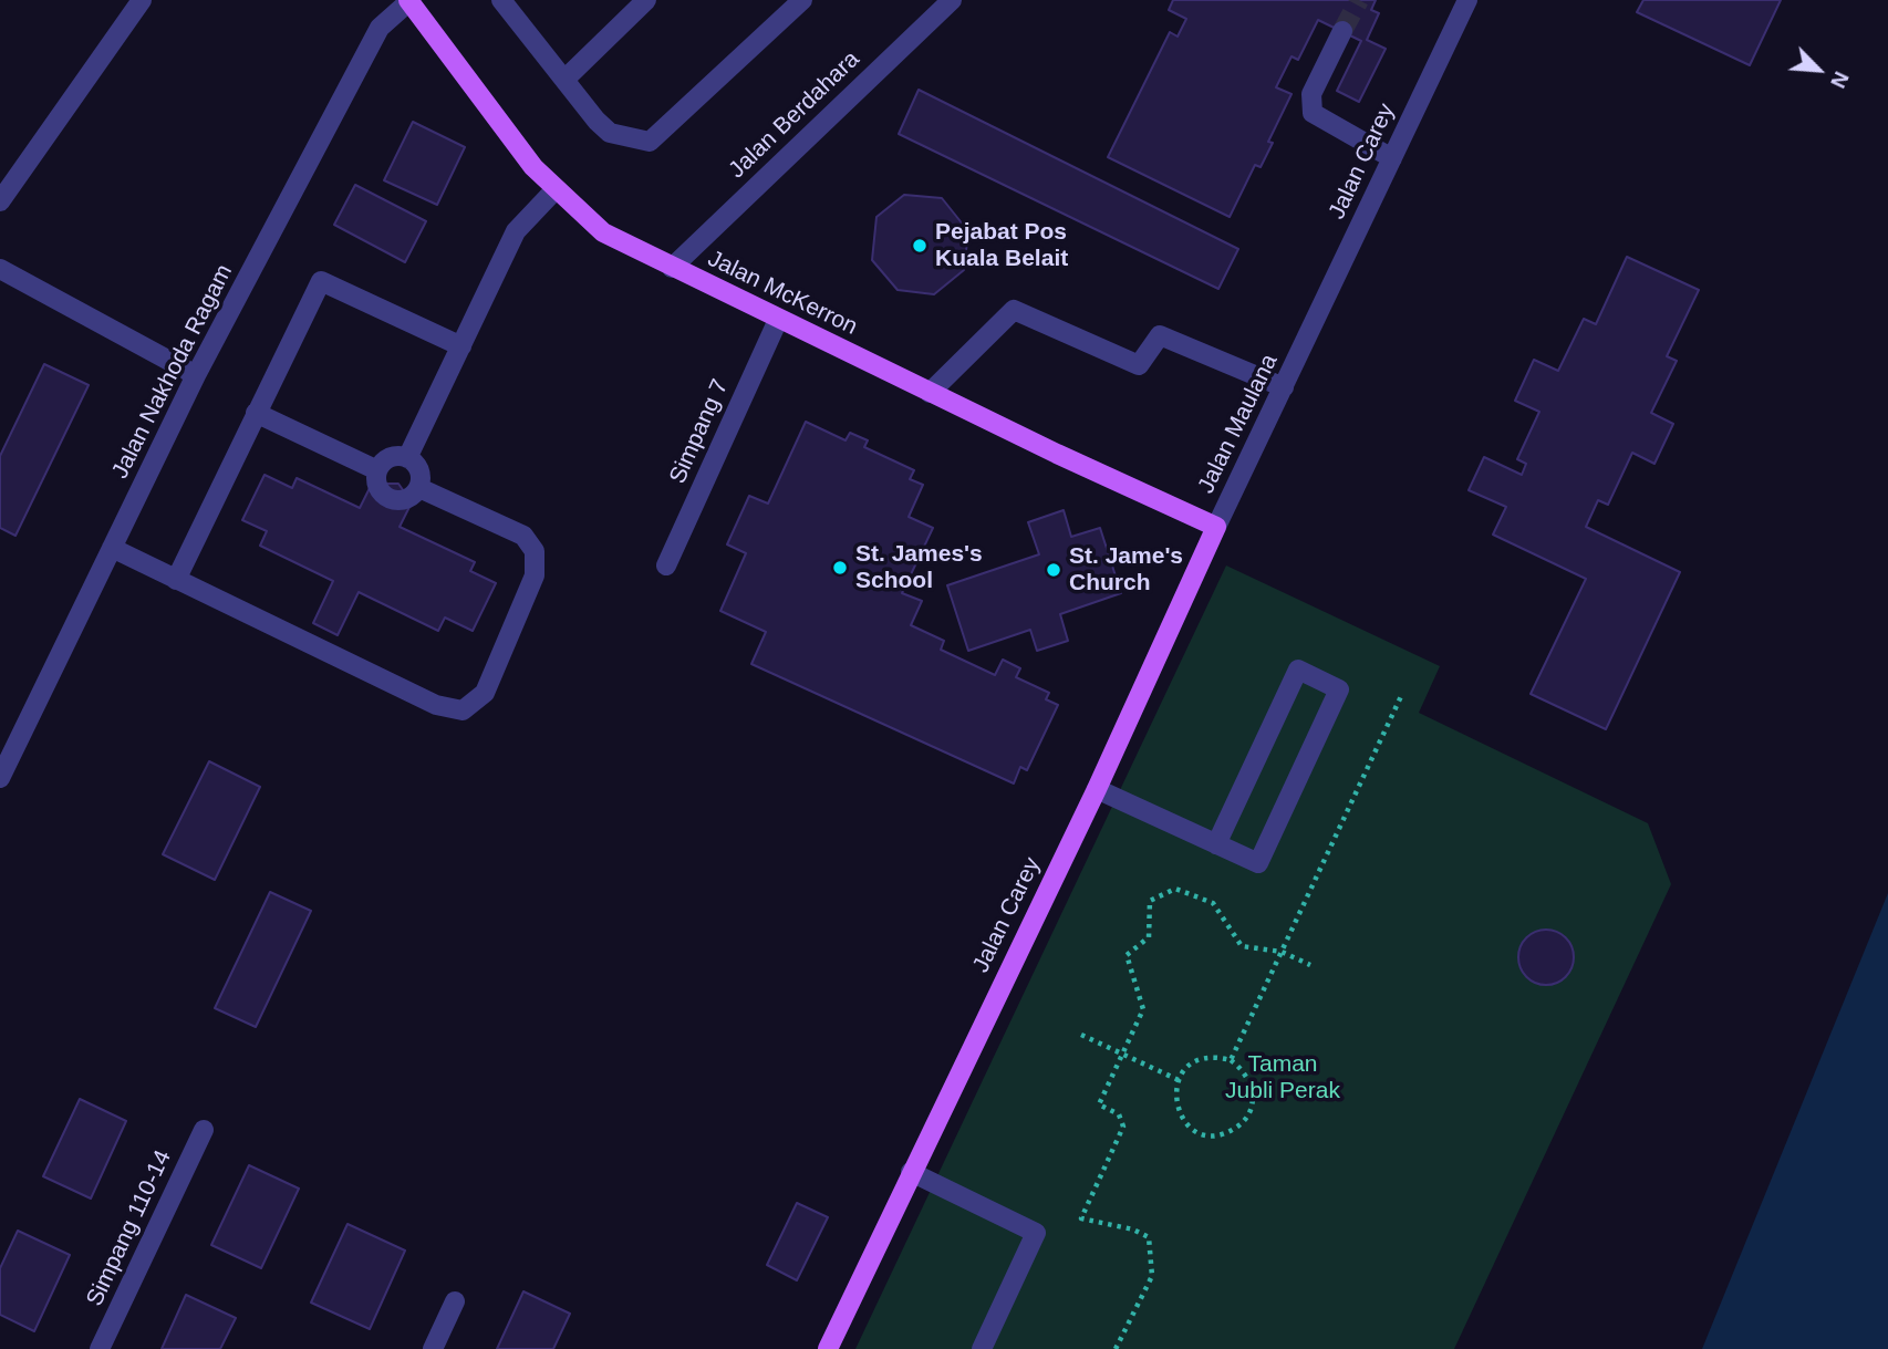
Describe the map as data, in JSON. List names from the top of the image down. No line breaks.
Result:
{"streets":{"main road":["Jalan Carey","Jalan McKerron"],"street":["Jalan Berdahara","Jalan Nakhoda Ragam","Jalan Maulana","Simpang 7","Simpang 110-14"]},"crossings":[["Jalan Berdahara","Jalan McKerron"],["Jalan Carey","Jalan McKerron"],["Jalan Carey","Jalan Maulana"],["Jalan McKerron","Jalan Nakhoda Ragam"],["Jalan McKerron","Jalan Maulana"],["Jalan McKerron","Simpang 7"]],"parks":["Taman Jubli Perak"],"places":["Pejabat Pos Kuala Belait","St. James's School","St. Jame's Church"],"north":"bottom right"}
